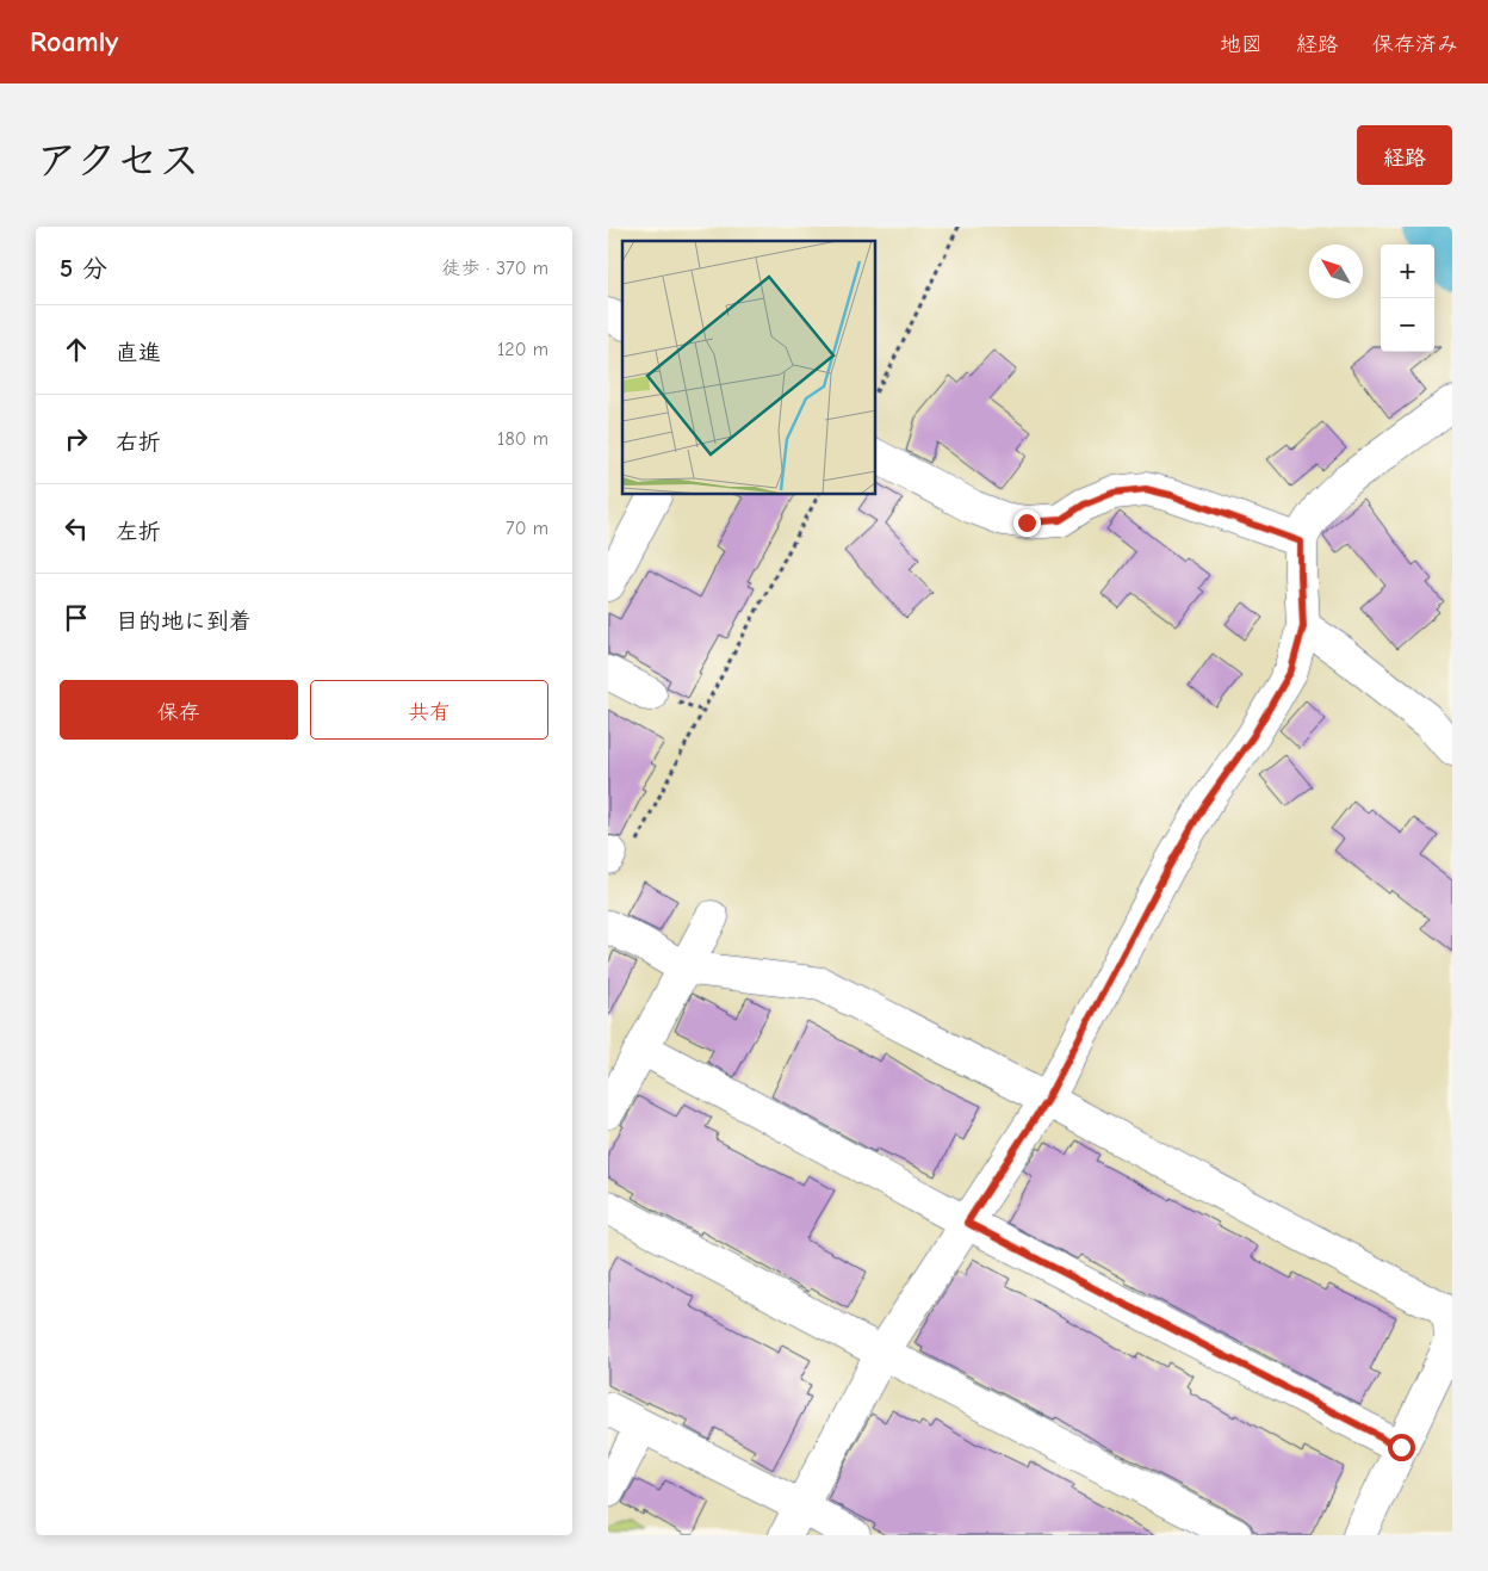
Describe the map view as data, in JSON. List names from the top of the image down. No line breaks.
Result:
{"north":"top left","page":{"header":"Roamly","nav":["地図","経路","保存済み"],"title":"アクセス","buttons":["経路",["保存","共有"]],"heading":["5 分","徒歩 · 370 m"],"map_buttons":["+","−"],"list":[["直進","120 m"],["右折","180 m"],["左折","70 m"],"目的地に到着"]}}
